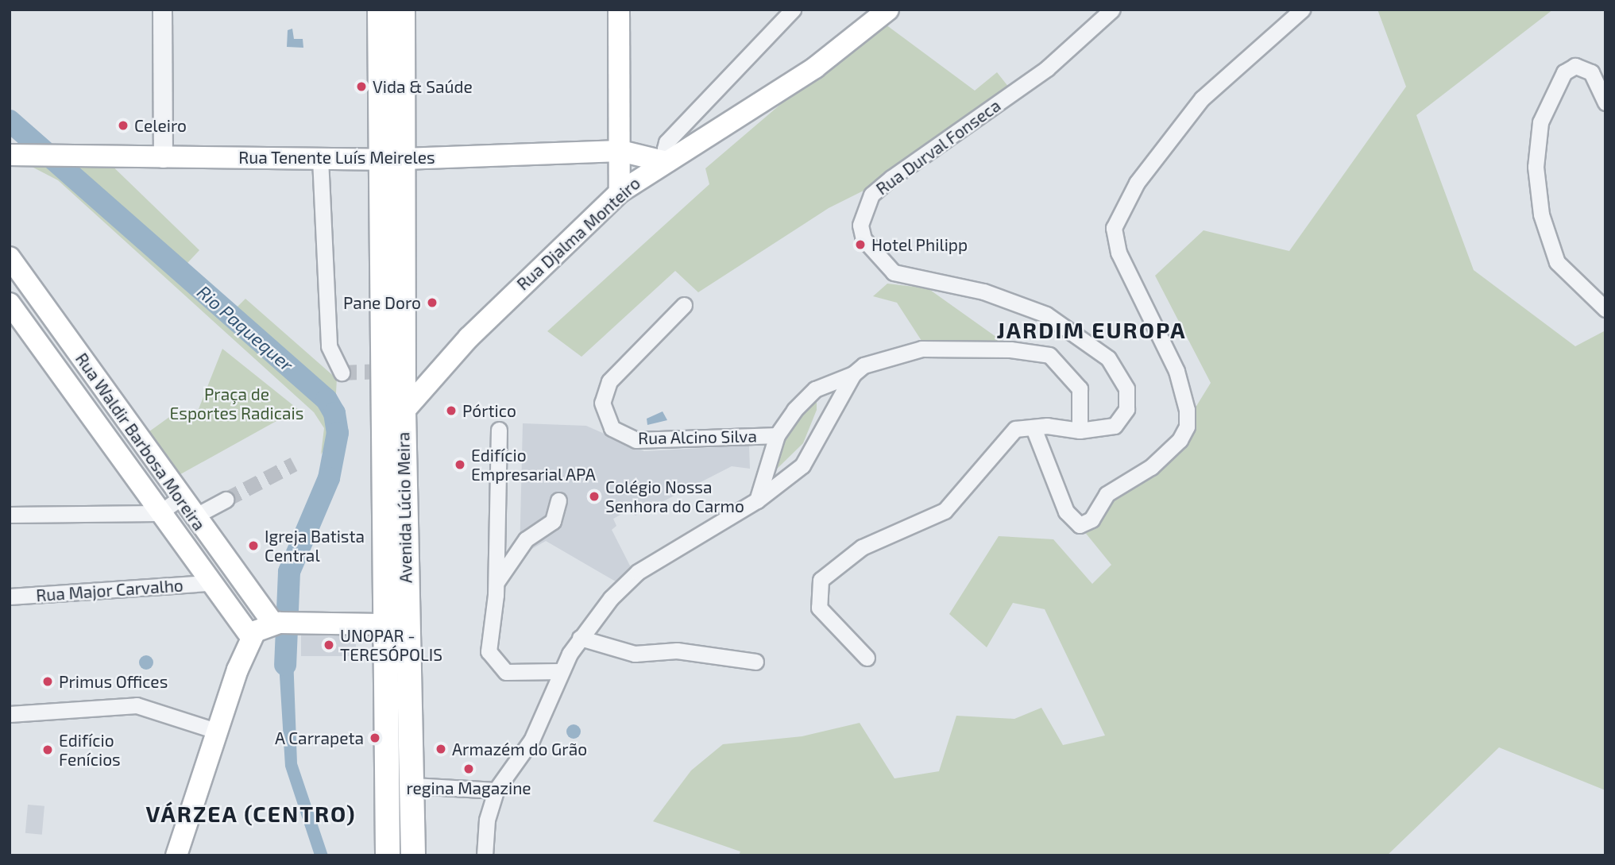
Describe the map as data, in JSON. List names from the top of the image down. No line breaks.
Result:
{"streets":{"main road":["Rua Tenente Luís Meireles","Rua Djalma Monteiro","Rua Waldir Barbosa Moreira","Avenida Lúcio Meira"],"street":["Rua Durval Fonseca","Rua Alcino Silva","Rua Major Carvalho"]},"crossings":[["Rua Tenente Luís Meireles","Rua Djalma Monteiro"],["Rua Tenente Luís Meireles","Avenida Lúcio Meira"],["Rua Djalma Monteiro","Avenida Lúcio Meira"],["Rua Waldir Barbosa Moreira","Rua Major Carvalho"]],"districts":["JARDIM EUROPA","VÁRZEA (CENTRO)"],"water":["Rio Paquequer"],"parks":["Praça de Esportes Radicais"],"places":["Vida & Saúde","Celeiro","Hotel Philipp","Pane Doro","Pórtico","Edifício Empresarial APA","Colégio Nossa Senhora do Carmo","Igreja Batista Central","UNOPAR - TERESÓPOLIS","Primus Offices","A Carrapeta","Armazém do Grão","Edifício Fenícios","regina Magazine"]}
